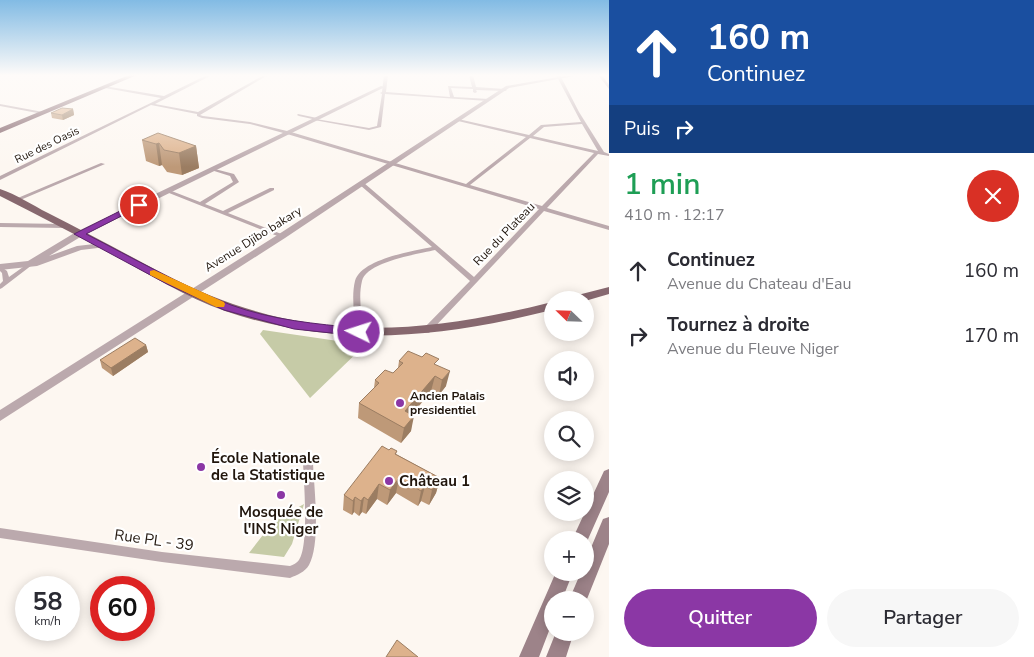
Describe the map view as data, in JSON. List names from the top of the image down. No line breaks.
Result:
{"streets":{"street":["Rue des Oasis","Rue du Plateau","Avenue Djibo bakary","Rue PL - 39"]},"places":["Ancien Palais presidentiel","École Nationale de la Statistique","Château 1","Mosquée de l'INS Niger"],"north":"top left","page":{"turn":["160 m","Continuez"],"then":"Puis","heading":["1 min","410 m · 12:17"],"list":[{"name":"Continuez","note":"Avenue du Chateau d'Eau","value":"160 m"},{"name":"Tournez à droite","note":"Avenue du Fleuve Niger","value":"170 m"}],"map_buttons":["+","−"],"speed":"58 km/h","limit":"60","buttons":["Quitter","Partager"]}}
